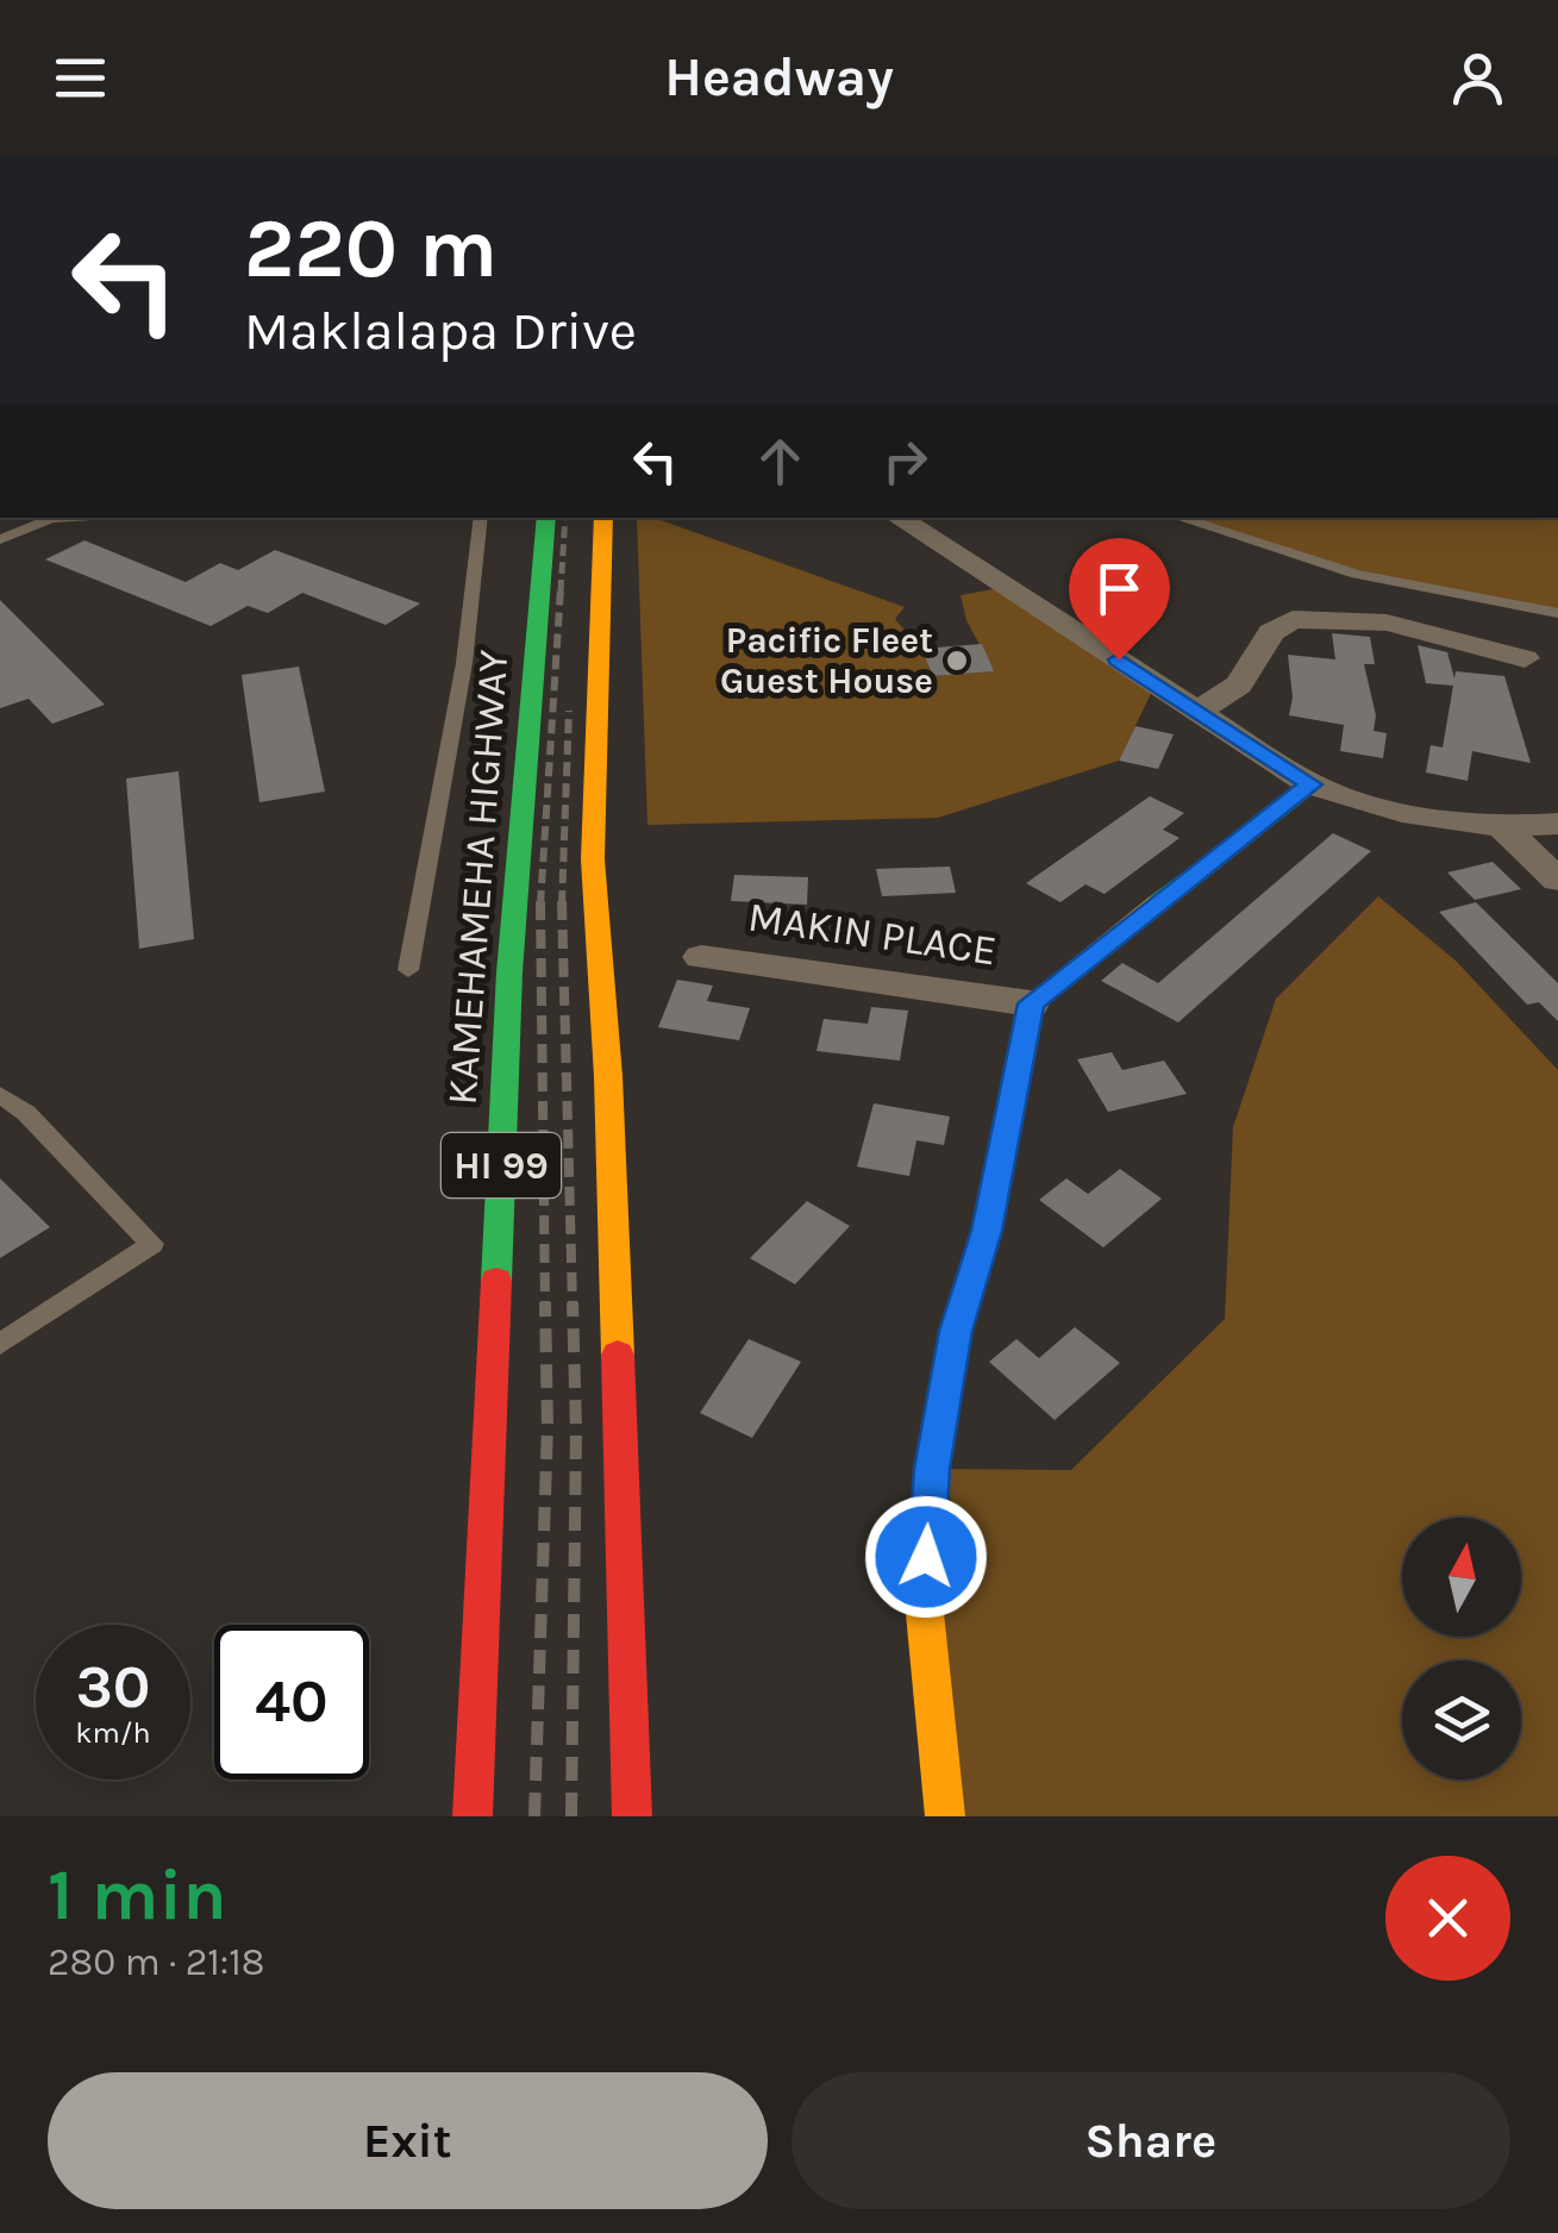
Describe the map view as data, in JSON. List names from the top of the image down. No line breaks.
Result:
{"streets":{"main road":["KAMEHAMEHA HIGHWAY","HI 99"],"street":["MAKIN PLACE"]},"places":["Pacific Fleet Guest House"],"north":"top","page":{"header":"Headway","turn":["220 m","Maklalapa Drive"],"speed":"30 km/h","limit":"40","heading":["1 min","280 m · 21:18"],"buttons":["Exit","Share"]}}
